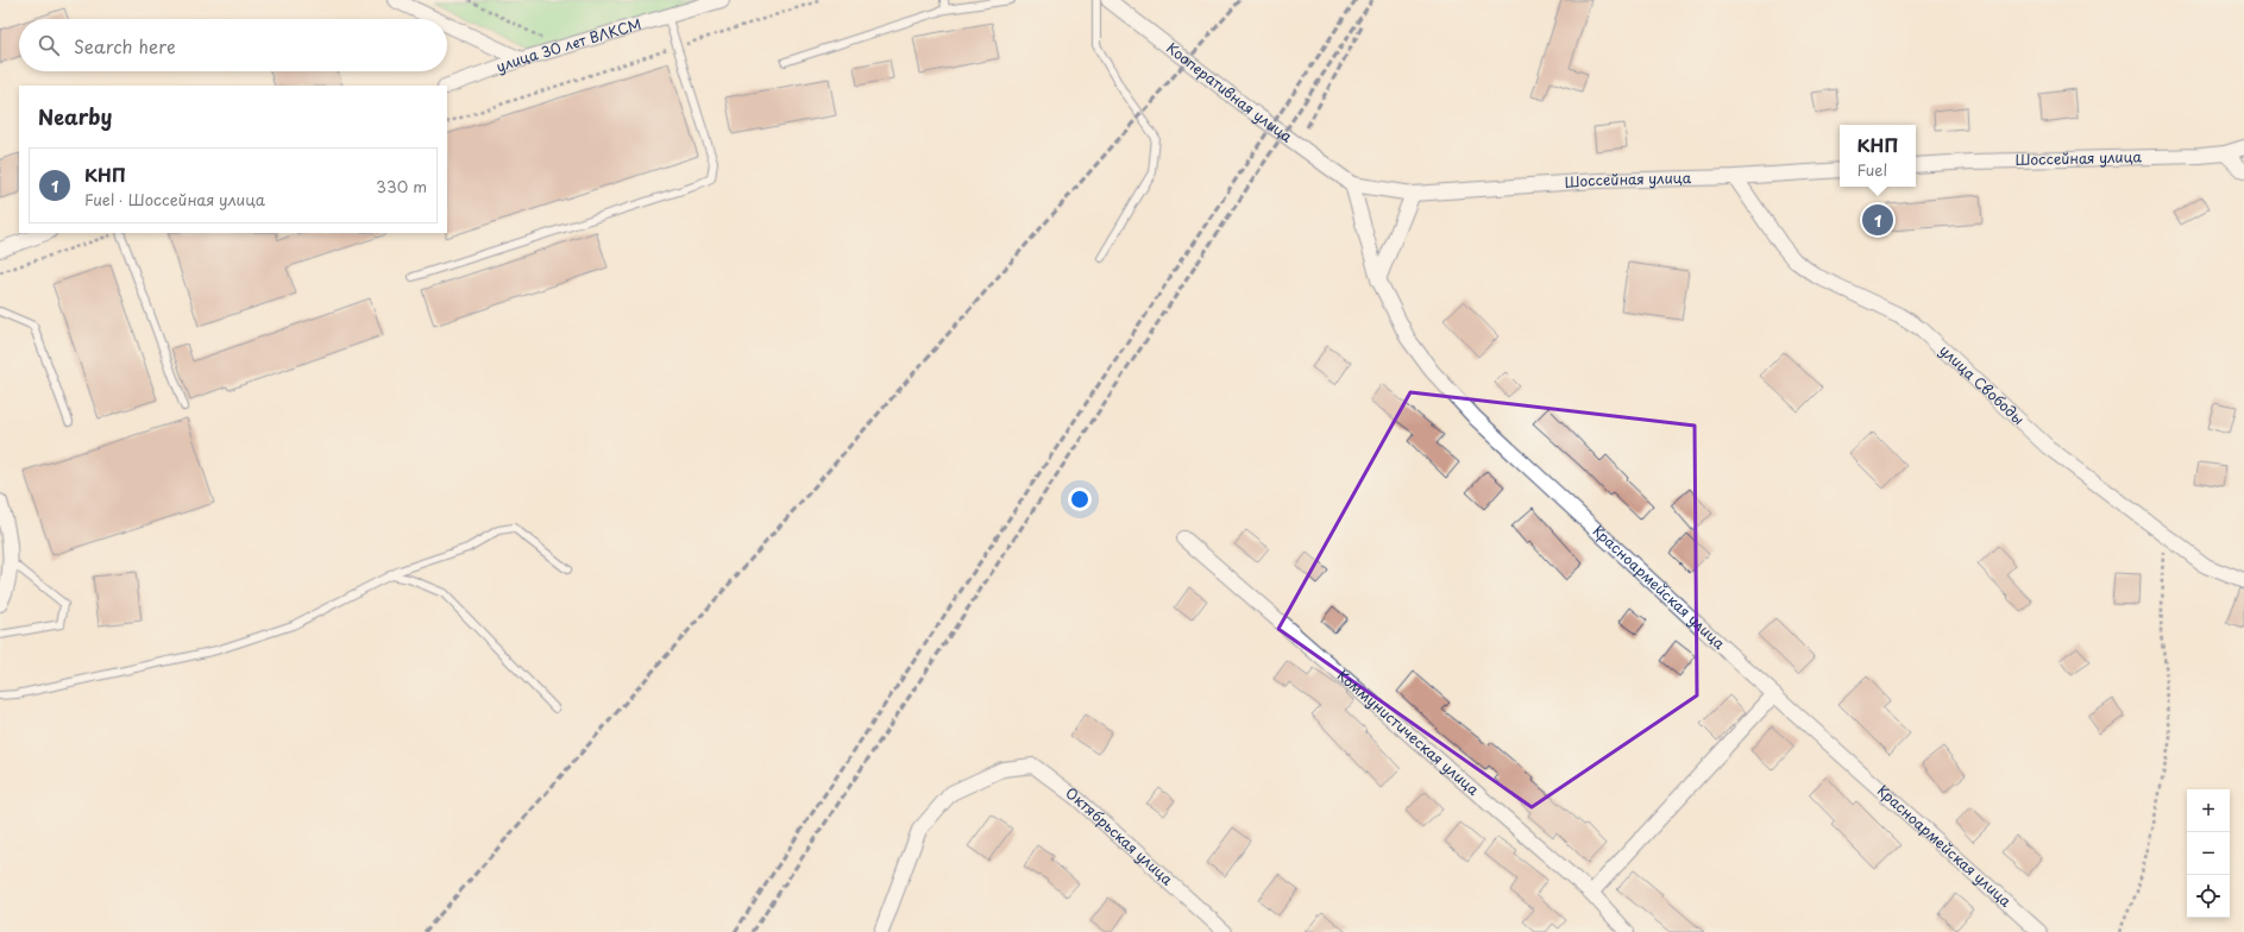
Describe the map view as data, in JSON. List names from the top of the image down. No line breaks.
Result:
{"streets":{"street":["улица 30 лет ВЛКСМ","Кооперативная улица","Шоссейная улица","улица Свободы","Красноармейская улица","Коммунистическая улица","Октябрьская улица"]},"crossings":[["Кооперативная улица","Шоссейная улица"],["Шоссейная улица","улица Свободы"]],"page":{"search":"Search here","heading":"Nearby","popup":["КНП","Fuel"],"list":[{"mark":"1","name":"КНП","note":"Fuel · Шоссейная улица","value":"330 m"}],"pins":"1","map_buttons":["+","−"]}}
